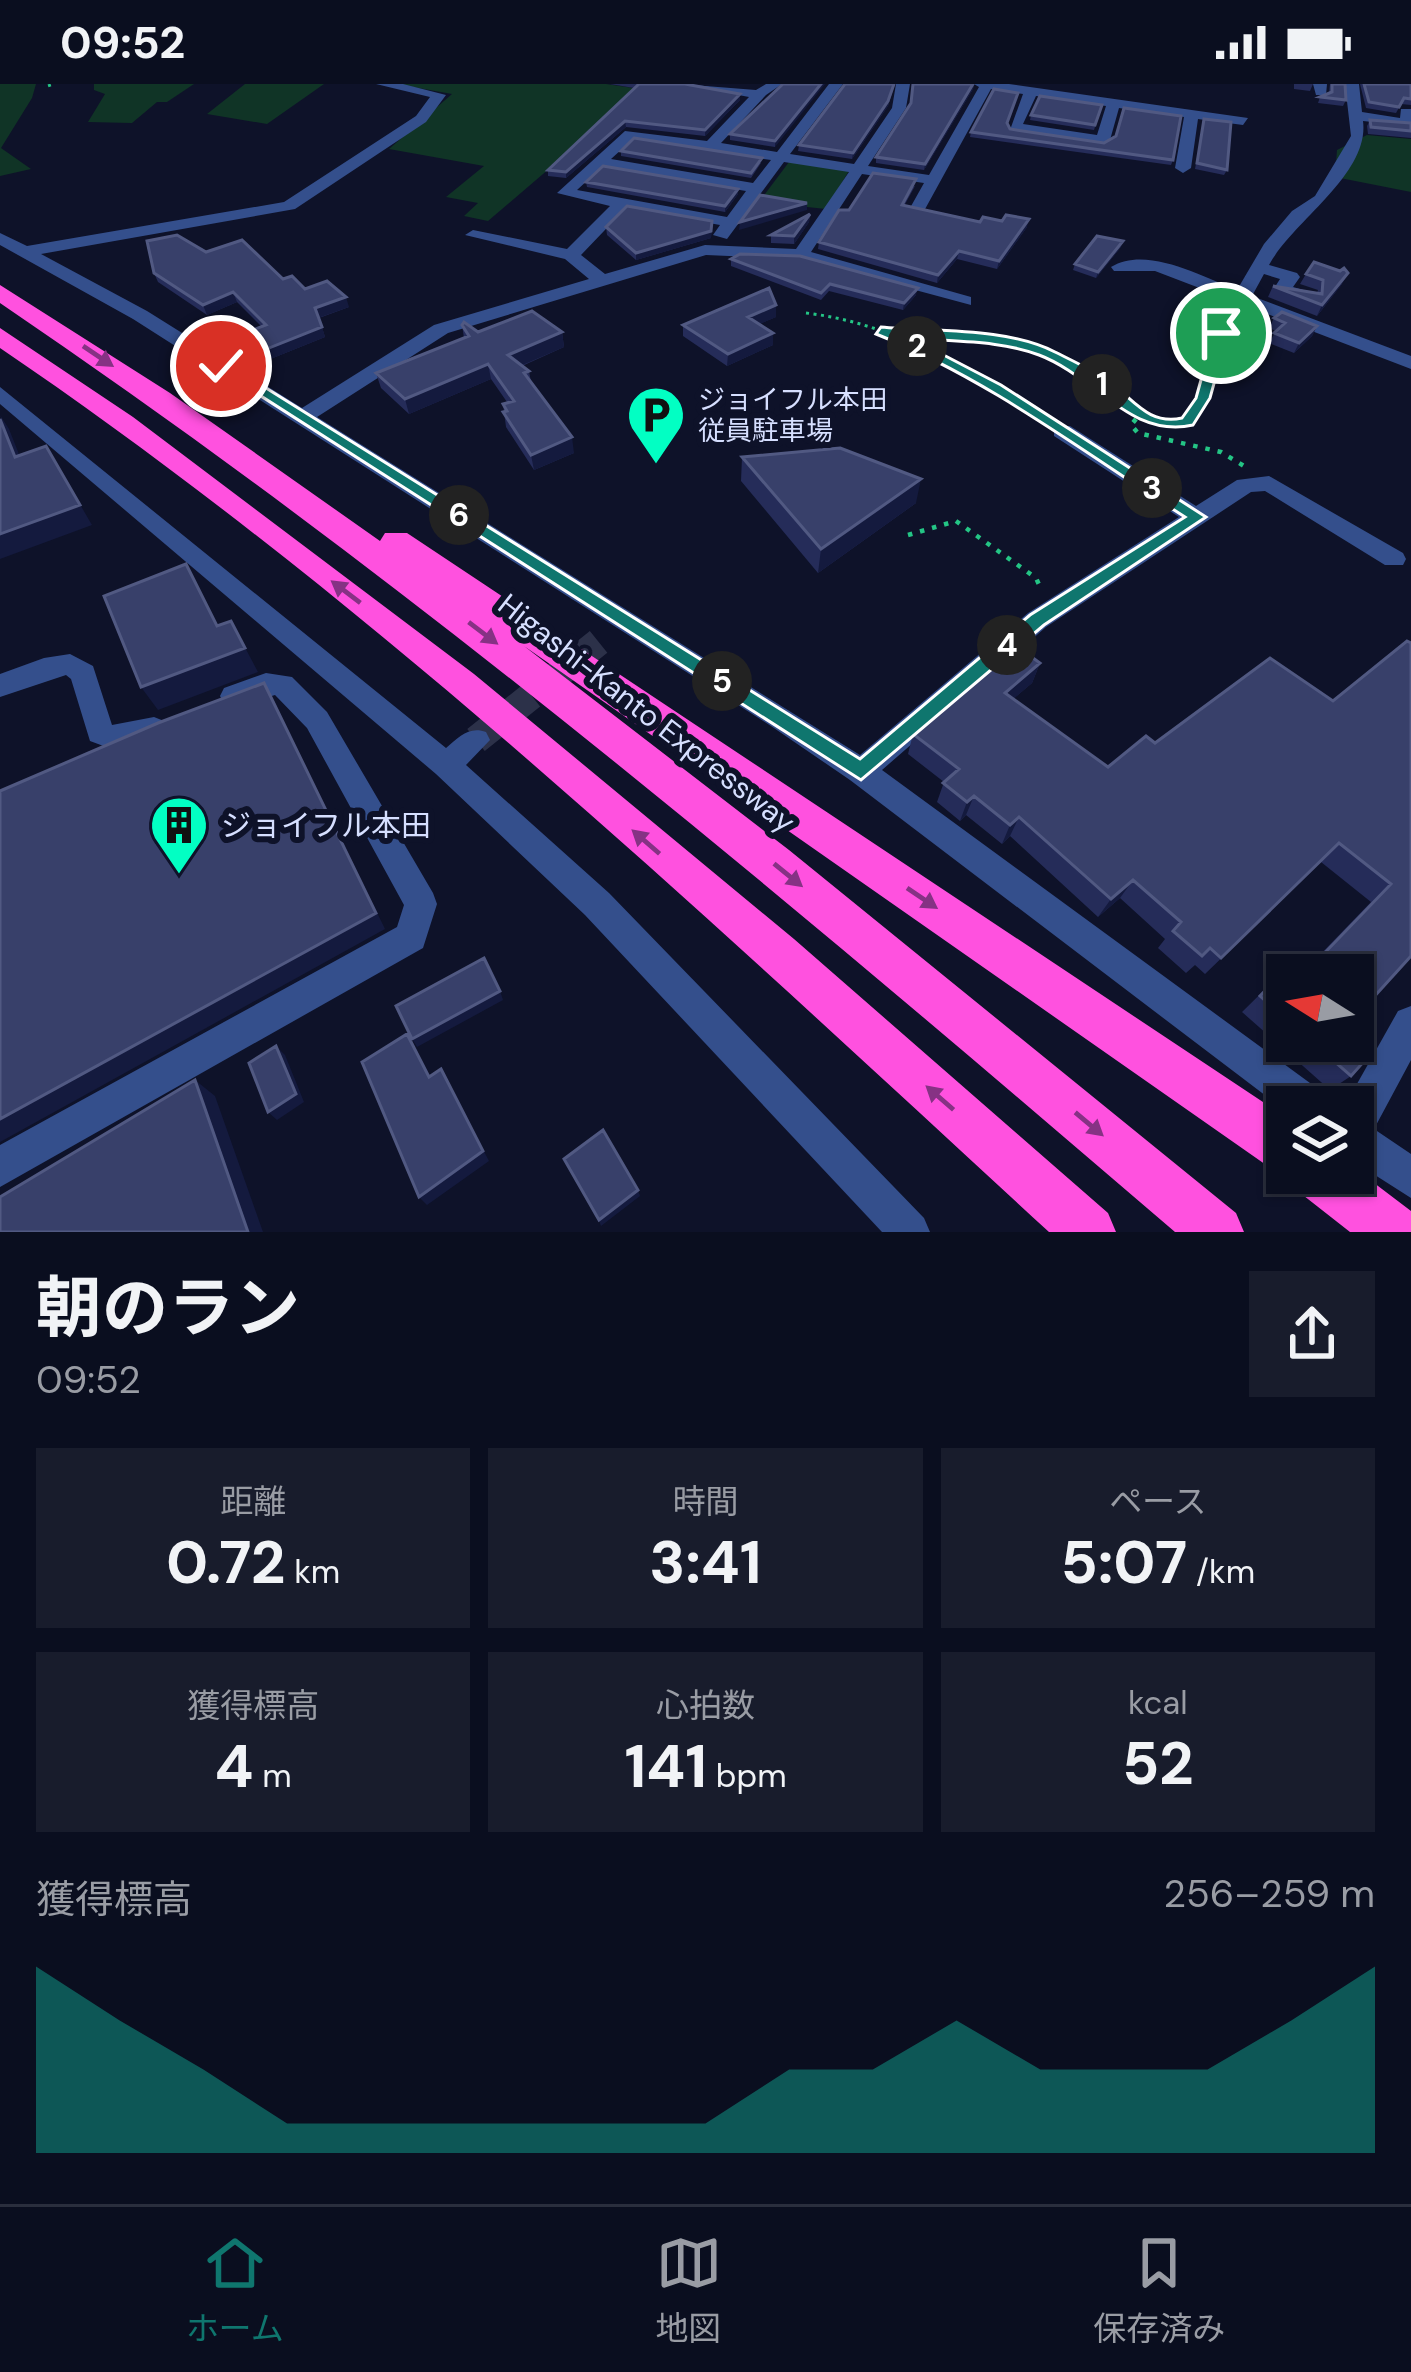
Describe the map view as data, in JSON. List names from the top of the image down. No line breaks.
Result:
{"streets":{"highway":["Higashi-Kanto Expressway"]},"places":{"parking":["ジョイフル本田 従員駐車場"],"building":["ジョイフル本田"]},"north":"left","page":{"status":"09:52","pins":["2","1","3","6","4","5"],"heading":["朝のラン","09:52"],"stats":[["距離","0.72 km"],["時間","3:41"],["ペース","5:07 /km"],["獲得標高","4 m"],["心拍数","141 bpm"],["kcal","52"]],"chart":["獲得標高","256–259 m"],"tabs":["ホーム","地図","保存済み"]}}
